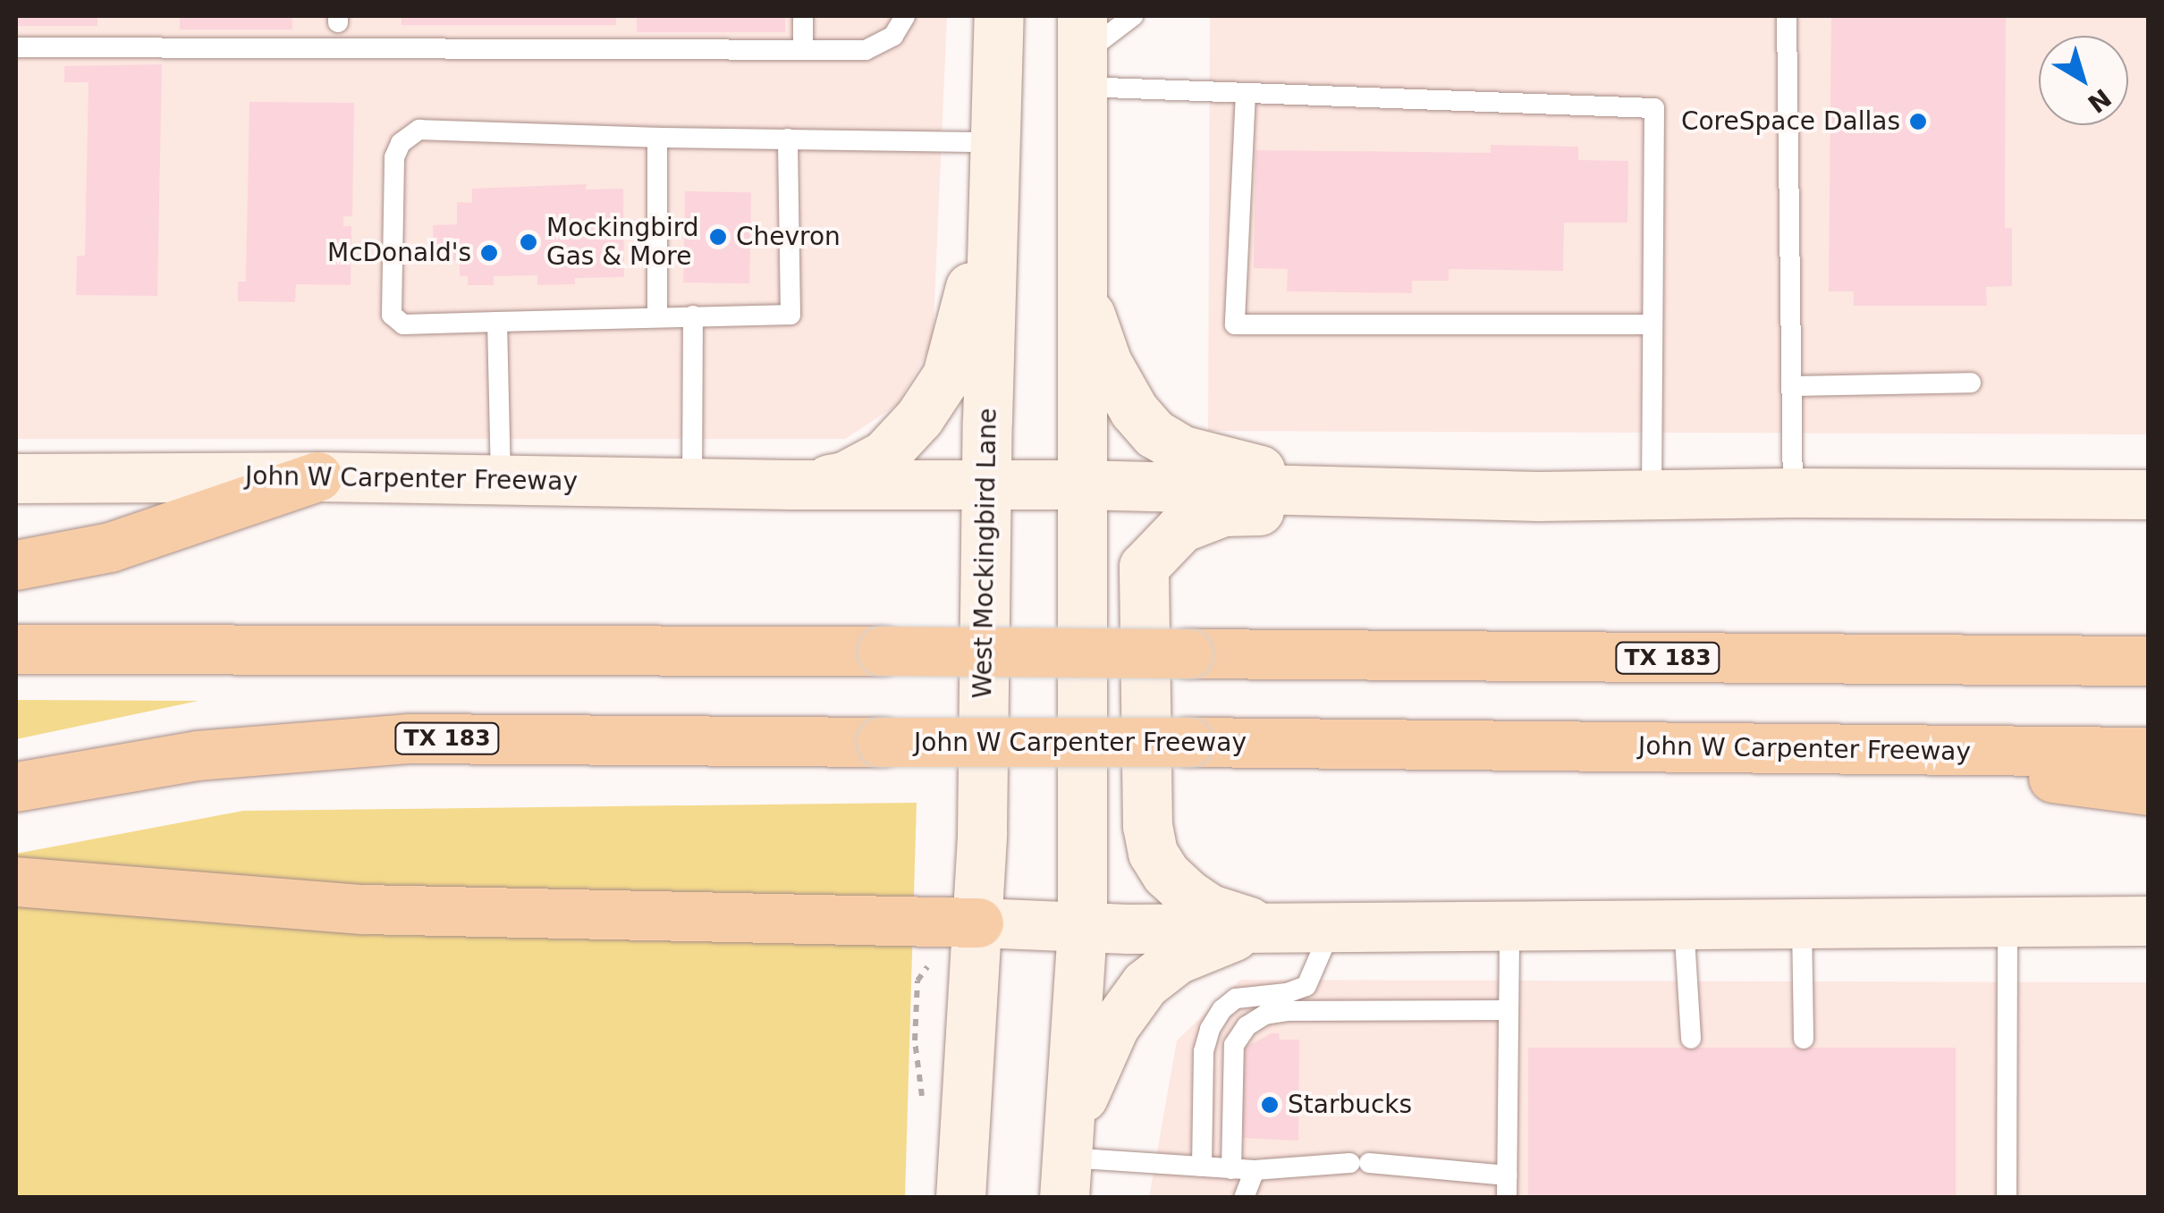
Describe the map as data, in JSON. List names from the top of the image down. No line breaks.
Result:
{"streets":{"highway":["John W Carpenter Freeway","TX 183"],"main road":["West Mockingbird Lane"]},"crossings":[["John W Carpenter Freeway","West Mockingbird Lane"]],"places":["CoreSpace Dallas","Chevron","Mockingbird Gas & More","McDonald's","Starbucks"],"north":"bottom right"}
